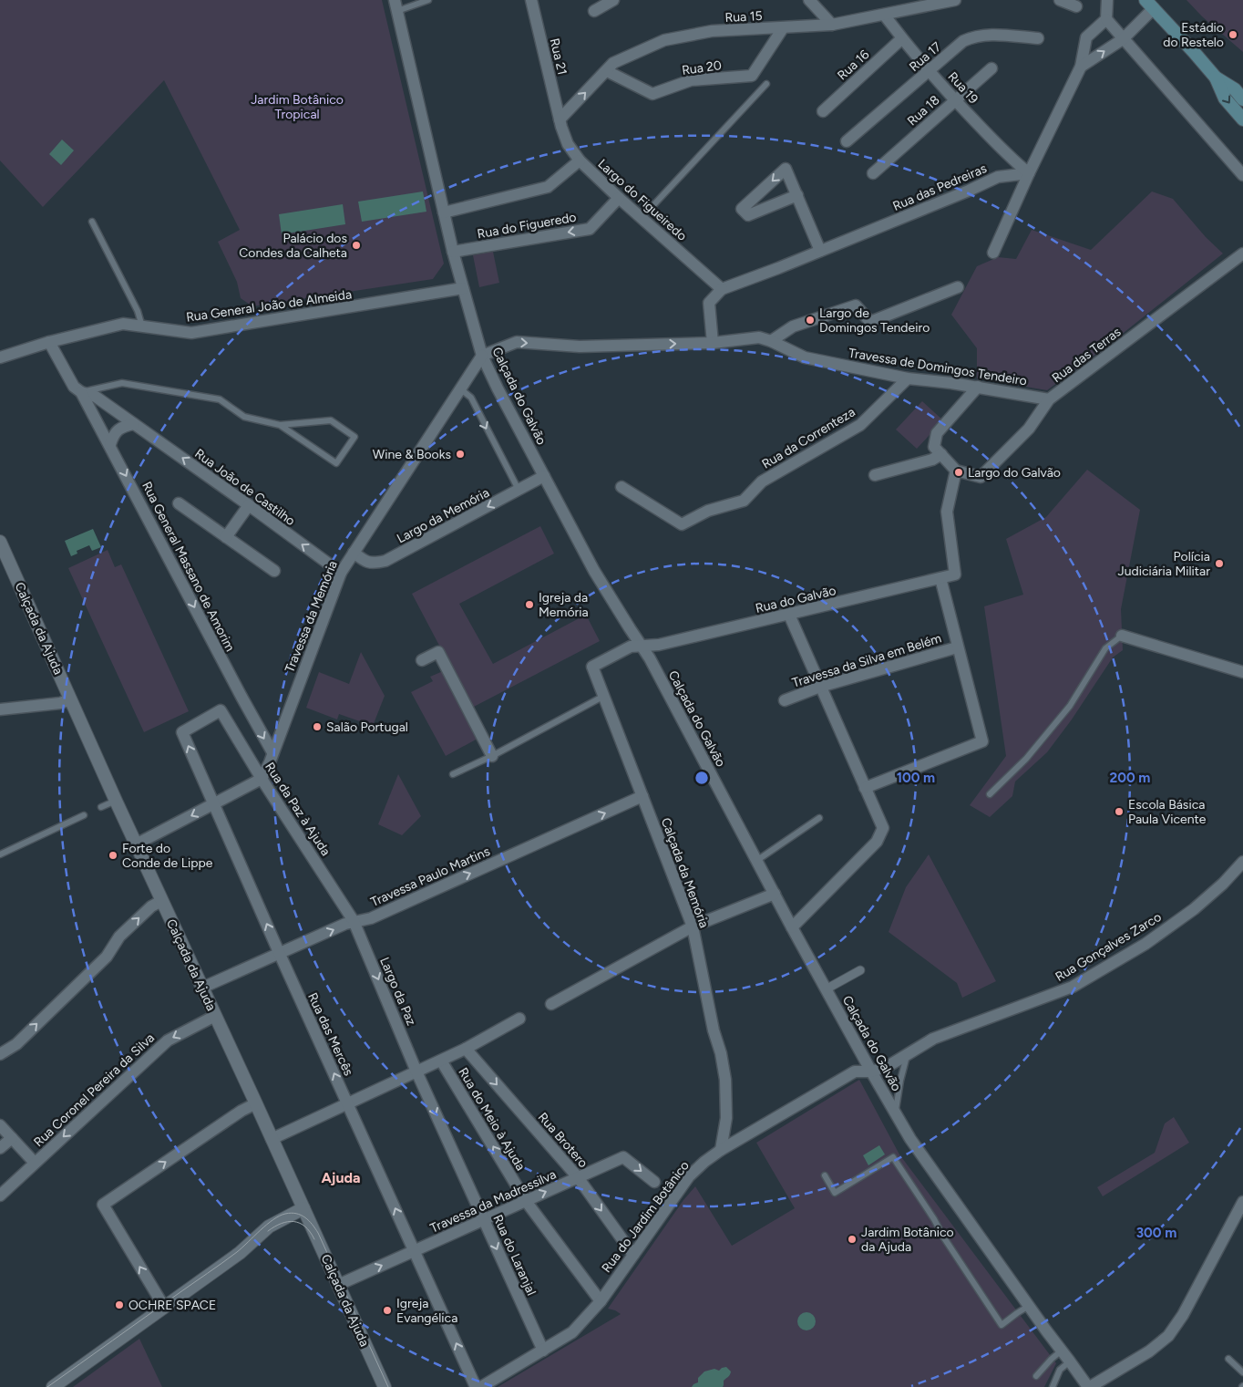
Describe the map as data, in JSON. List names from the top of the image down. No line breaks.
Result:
{"streets":{"street":["Rua 15","Rua 21","Rua 17","Rua 16","Rua 20","Rua 19","Rua 18","Rua das Pedreiras","Largo do Figueiredo","Rua do Figueredo","Rua General João de Almeida","Rua das Terras","Travessa de Domingos Tendeiro","Calçada do Galvão","Rua da Correnteza","Rua João de Castilho","Largo da Memória","Rua General Massano de Amorim","Rua do Galvão","Travessa da Memória","Calçada da Ajuda","Travessa da Silva em Belém","Rua da Paz à Ajuda","Calçada da Memória","Travessa Paulo Martins","Rua Gonçalves Zarco","Largo da Paz","Rua das Mercês","Rua Coronel Pereira da Silva","Rua do Meio à Ajuda","Rua Brotero","Travessa da Madressilva","Rua do Jardim Botânico","Rua do Laranjal"]},"crossings":[["Rua 15","Rua 21"],["Rua 15","Rua 20"],["Rua 15","Rua 19"],["Rua 15","Largo do Figueiredo"],["Rua 21","Largo do Figueiredo"],["Rua 17","Rua 19"],["Rua 16","Rua 19"],["Rua 19","Rua 18"],["Rua 19","Rua das Pedreiras"],["Rua das Pedreiras","Largo do Figueiredo"],["Largo do Figueiredo","Rua do Figueredo"],["Rua do Figueredo","Calçada do Galvão"],["Rua General João de Almeida","Calçada do Galvão"],["Rua General João de Almeida","Rua João de Castilho"],["Rua das Terras","Travessa de Domingos Tendeiro"],["Rua das Terras","Rua do Galvão"],["Travessa de Domingos Tendeiro","Rua da Correnteza"],["Calçada do Galvão","Largo da Memória"],["Calçada do Galvão","Rua do Galvão"],["Calçada do Galvão","Travessa da Memória"],["Calçada do Galvão","Rua Gonçalves Zarco"],["Calçada do Galvão","Rua do Jardim Botânico"],["Rua João de Castilho","Rua General Massano de Amorim"],["Rua João de Castilho","Travessa da Memória"],["Largo da Memória","Travessa da Memória"],["Rua General Massano de Amorim","Travessa da Memória"],["Rua do Galvão","Calçada da Memória"],["Travessa da Memória","Rua da Paz à Ajuda"],["Calçada da Ajuda","Travessa Paulo Martins"],["Calçada da Ajuda","Rua Coronel Pereira da Silva"],["Calçada da Ajuda","Travessa da Madressilva"],["Rua da Paz à Ajuda","Travessa Paulo Martins"],["Rua da Paz à Ajuda","Largo da Paz"],["Rua da Paz à Ajuda","Rua das Mercês"],["Calçada da Memória","Travessa Paulo Martins"],["Calçada da Memória","Rua do Jardim Botânico"],["Travessa Paulo Martins","Largo da Paz"],["Travessa Paulo Martins","Rua das Mercês"],["Rua Gonçalves Zarco","Rua do Jardim Botânico"],["Largo da Paz","Rua do Laranjal"],["Rua das Mercês","Travessa da Madressilva"],["Rua do Meio à Ajuda","Travessa da Madressilva"],["Rua do Meio à Ajuda","Rua do Jardim Botânico"],["Rua Brotero","Travessa da Madressilva"],["Rua Brotero","Rua do Jardim Botânico"],["Travessa da Madressilva","Rua do Laranjal"],["Rua do Jardim Botânico","Rua do Laranjal"]],"one_way":["Largo da Memória","Rua General Massano de Amorim","Travessa Paulo Martins","Largo da Paz","Rua das Mercês","Rua do Meio à Ajuda","Rua Brotero","Travessa da Madressilva","Rua do Laranjal"],"districts":["Ajuda"],"parks":["Jardim Botânico Tropical"],"places":["Estádio do Restelo","Palácio dos Condes da Calheta","Largo de Domingos Tendeiro","Wine & Books","Largo do Galvão","Polícia Judiciária Militar","Igreja da Memória","Salão Portugal","Escola Básica Paula Vicente","Forte do Conde de Lippe","Jardim Botânico da Ajuda","OCHRE SPACE","Igreja Evangélica"],"rings":["100 m","200 m","300 m"]}
